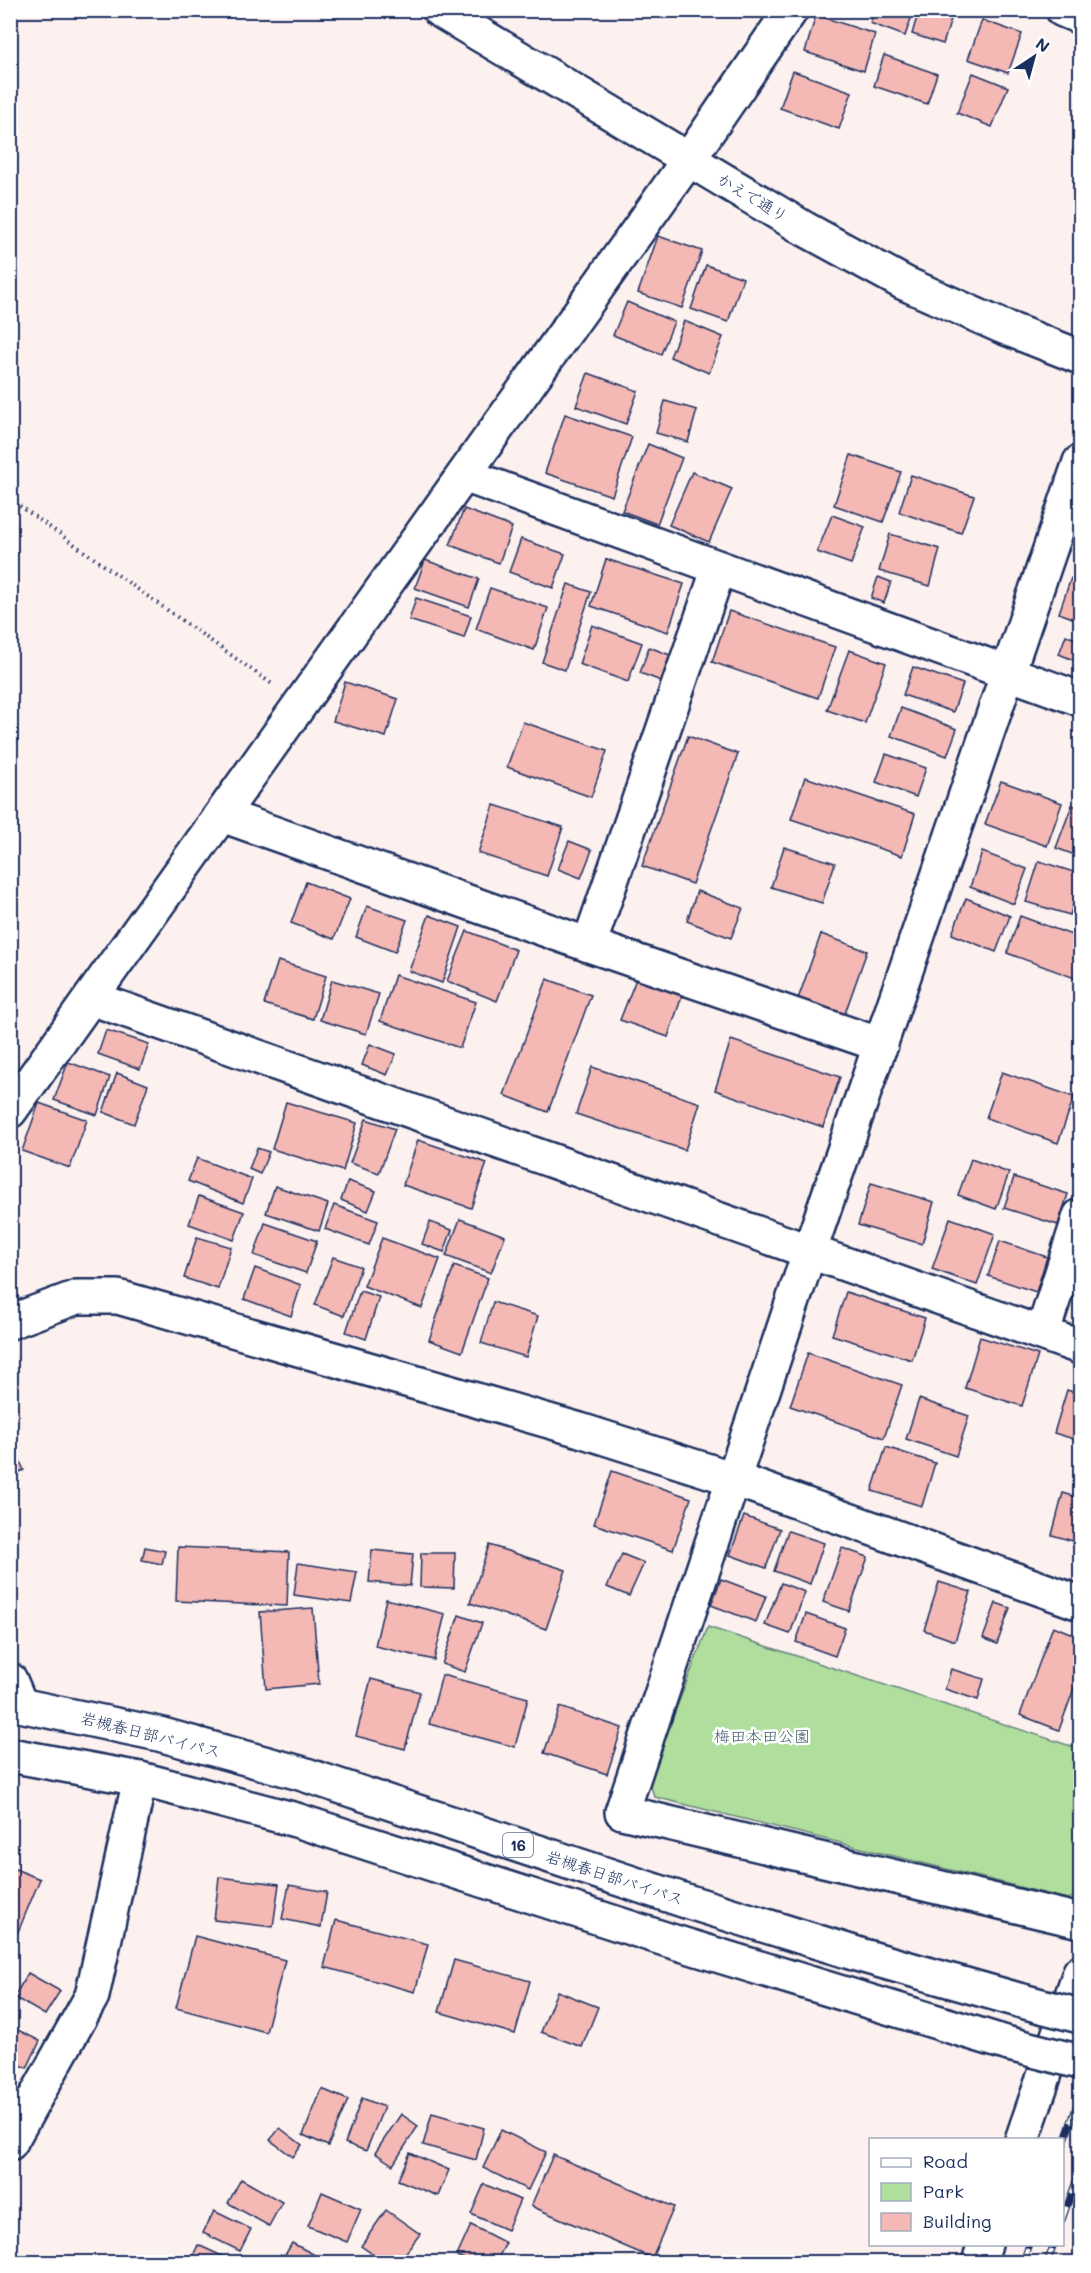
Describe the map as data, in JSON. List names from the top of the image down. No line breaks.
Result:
{"streets":{"main road":["かえで通り","岩槻春日部バイパス","16"]},"parks":["梅田本田公園"],"legend":["Road","Park","Building"],"north":"top right"}
